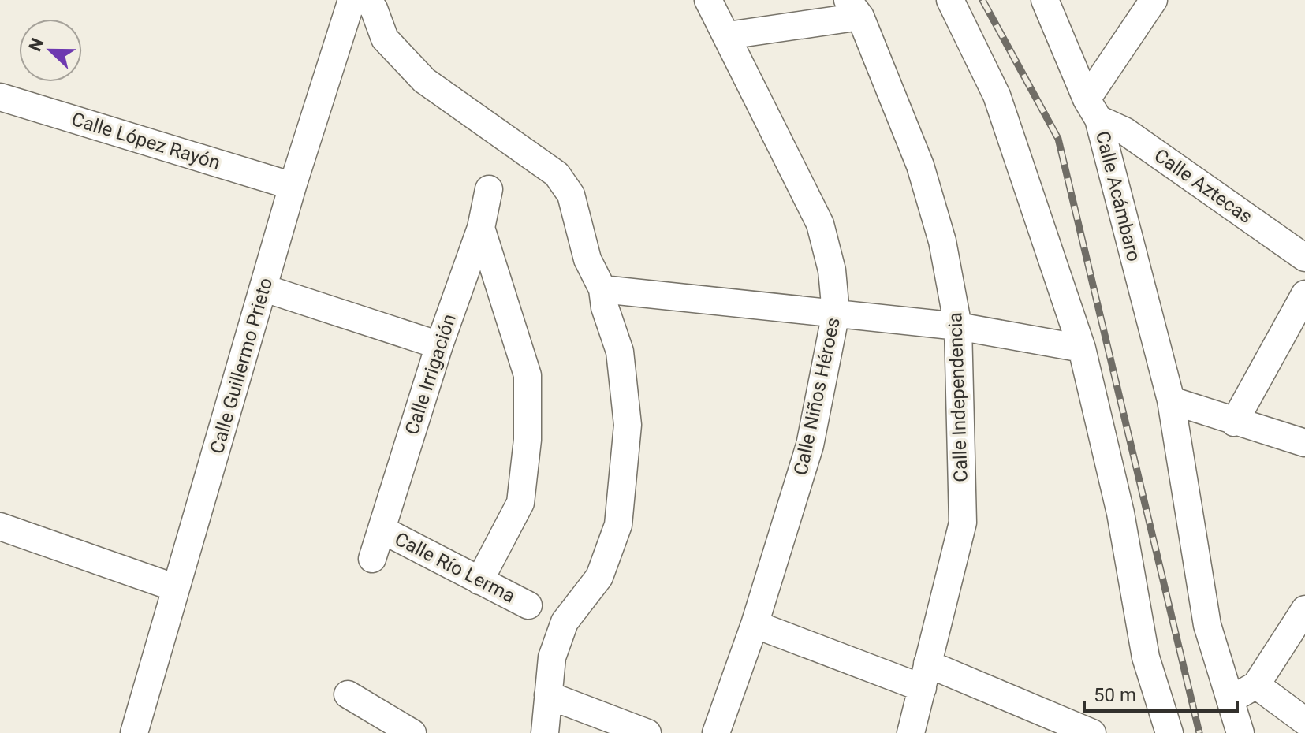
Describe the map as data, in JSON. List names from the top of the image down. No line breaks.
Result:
{"streets":{"street":["Calle López Rayón","Calle Aztecas","Calle Acámbaro","Calle Guillermo Prieto","Calle Irrigación","Calle Niños Héroes","Calle Independencia","Calle Río Lerma"]},"crossings":[["Calle López Rayón","Calle Guillermo Prieto"],["Calle Aztecas","Calle Acámbaro"],["Calle Irrigación","Calle Río Lerma"]],"scale_bar":"50 m","north":"left"}
